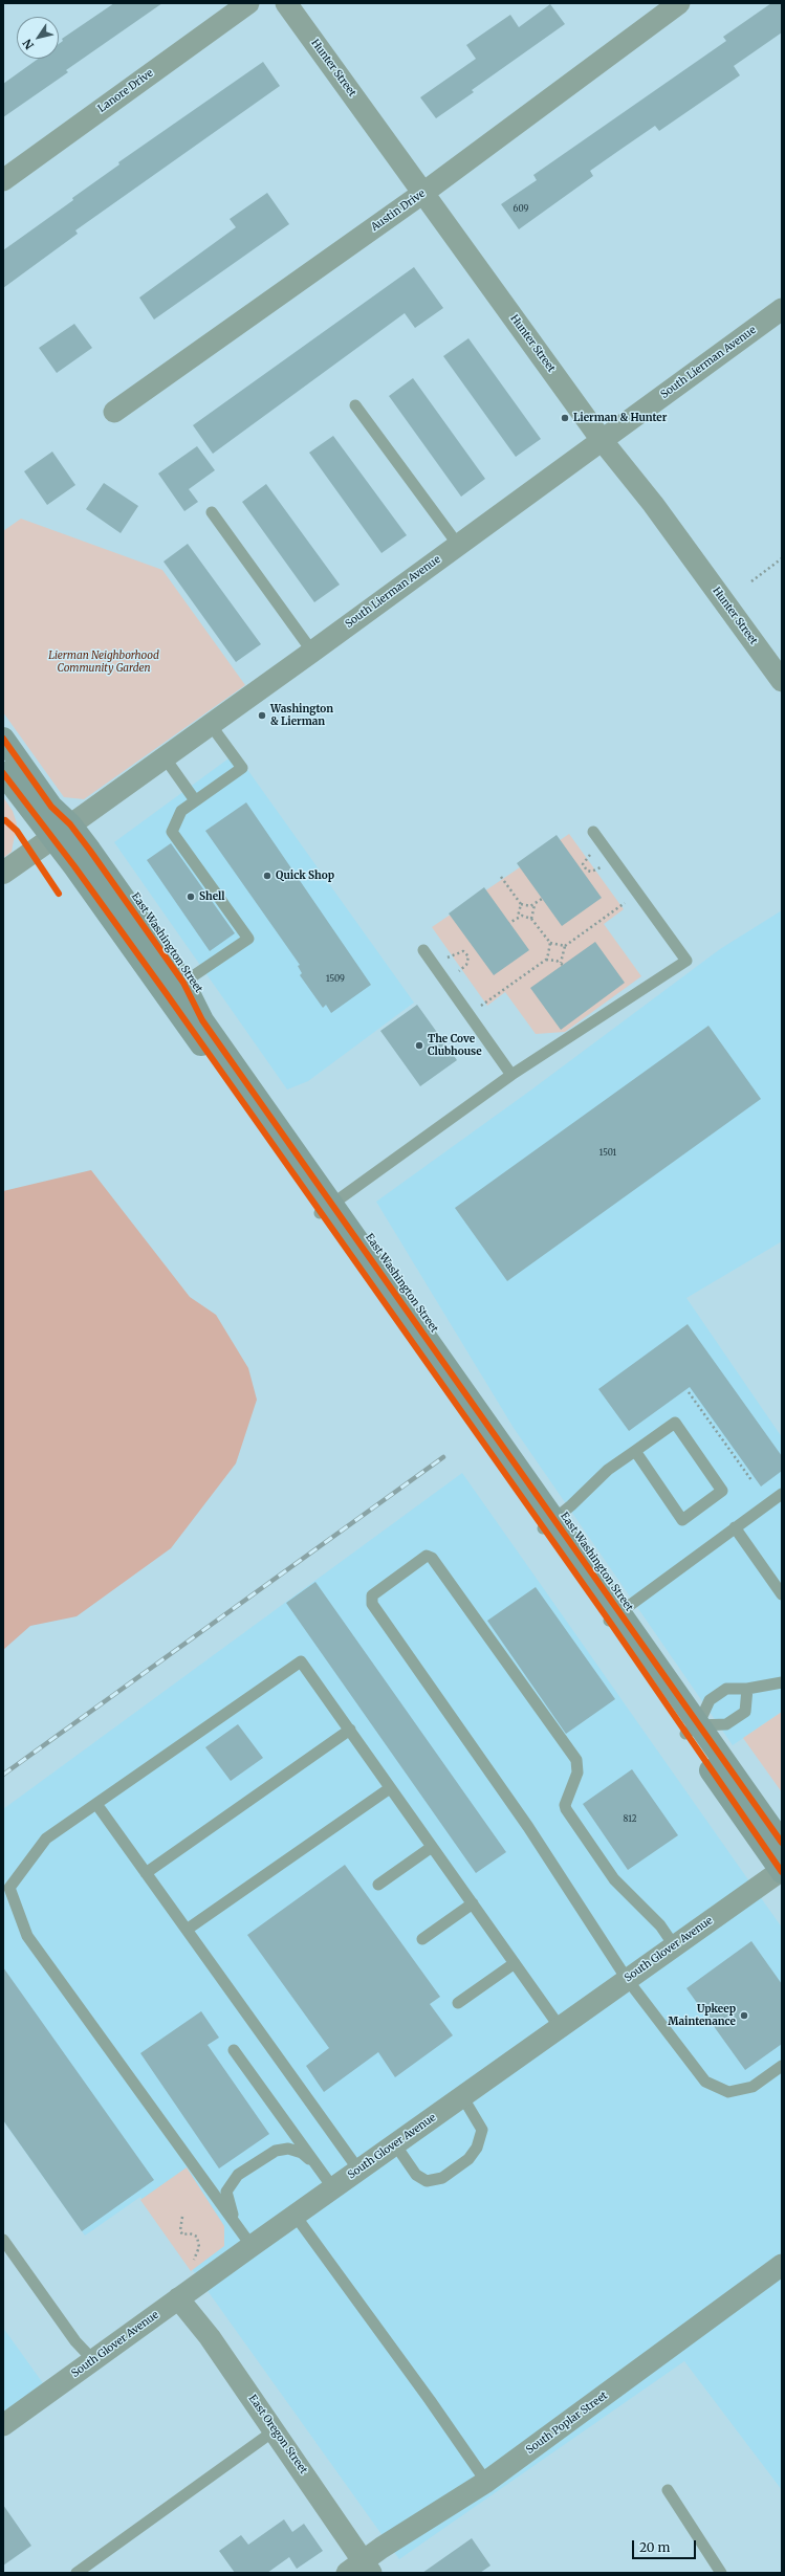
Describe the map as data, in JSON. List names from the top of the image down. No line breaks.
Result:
{"streets":{"street":["Hunter Street","Lanore Drive","Austin Drive","South Lierman Avenue","South Glover Avenue","South Poplar Street","East Oregon Street"],"cycle path":["East Washington Street"]},"crossings":[["Hunter Street","Austin Drive"],["Hunter Street","South Lierman Avenue"],["South Glover Avenue","East Oregon Street"],["South Poplar Street","East Oregon Street"]],"parks":["Lierman Neighborhood Community Garden"],"places":["Lierman & Hunter","Washington & Lierman","Quick Shop","Shell","The Cove Clubhouse","Upkeep Maintenance"],"house_numbers":["609","1509","1501","812"],"scale_bar":"20 m","north":"bottom left"}
